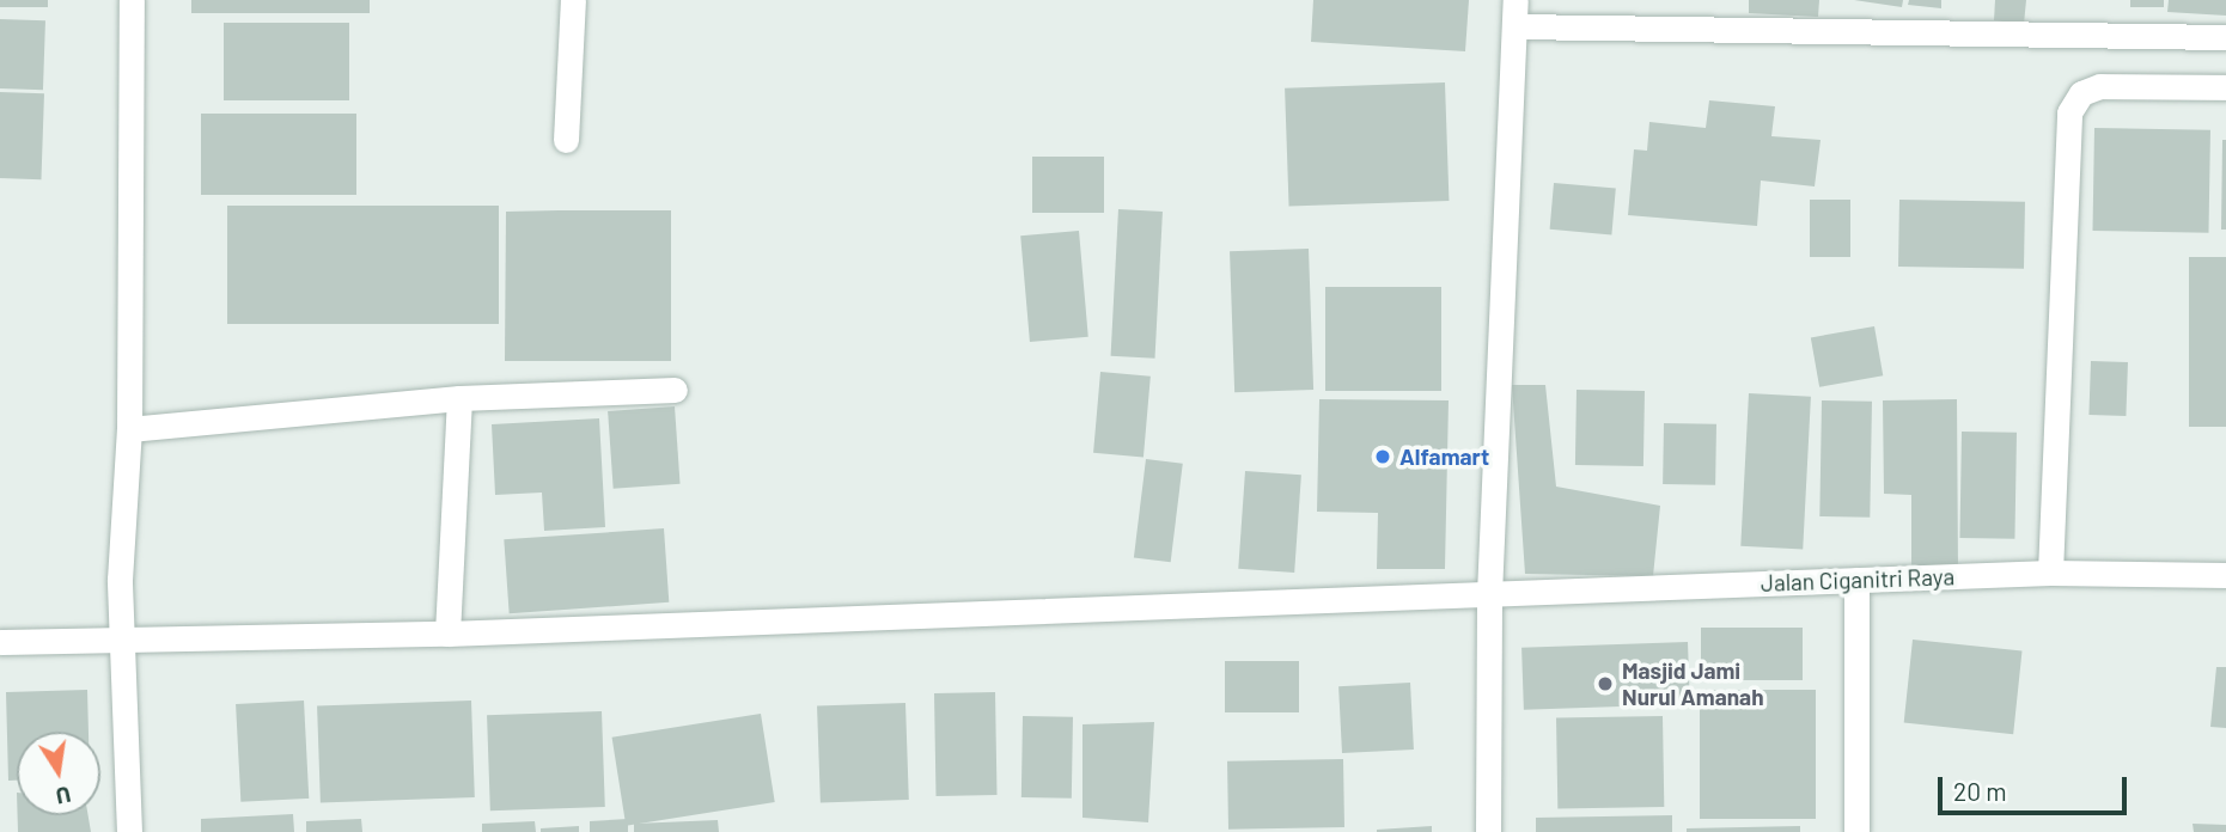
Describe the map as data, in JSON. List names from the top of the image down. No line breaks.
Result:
{"streets":{"street":["Jalan Ciganitri Raya"]},"places":["Alfamart","Masjid Jami Nurul Amanah"],"scale_bar":"20 m","north":"bottom"}
